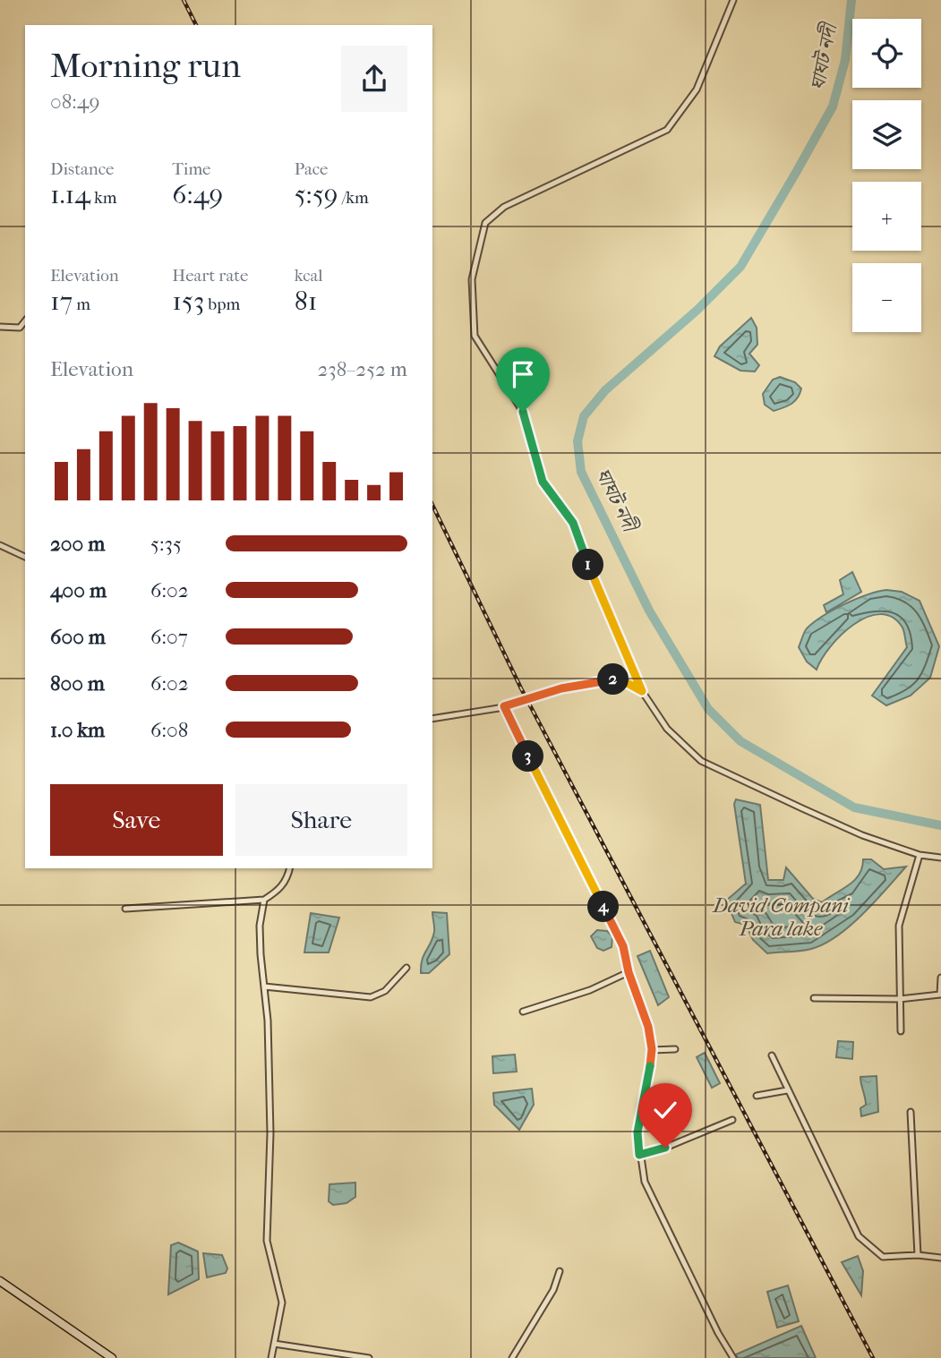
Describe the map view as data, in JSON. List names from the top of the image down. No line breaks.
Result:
{"water":["ঘাঘট নদী","David Compani Para lake"],"page":{"map_buttons":["+","−"],"heading":["Morning run","08:49"],"stats":[["Distance","1.14 km"],["Time","6:49"],["Pace","5:59 /km"],["Elevation","17 m"],["Heart rate","153 bpm"],["kcal","81"]],"chart":["Elevation","238–252 m"],"list":[{"name":"200 m","note":"5:35"},{"name":"400 m","note":"6:02"},{"name":"600 m","note":"6:07"},{"name":"800 m","note":"6:02"},{"name":"1.0 km","note":"6:08"}],"pins":["1","2","3","4"],"buttons":["Save","Share"]}}
